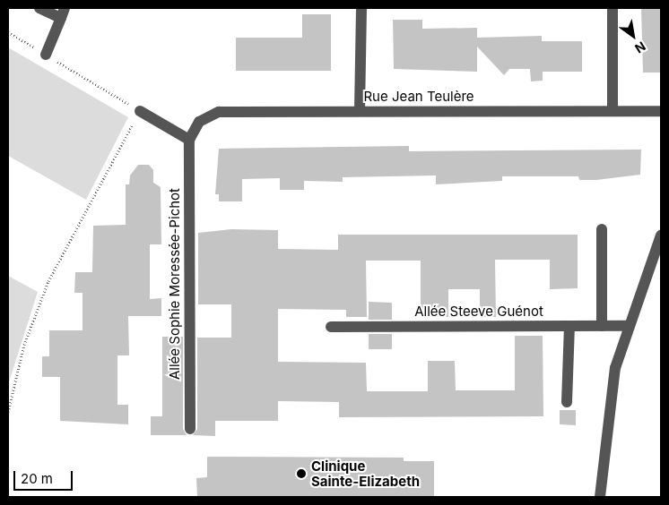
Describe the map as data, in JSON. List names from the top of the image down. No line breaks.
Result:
{"streets":{"street":["Rue Jean Teulère","Allée Sophie Moressée-Pichot","Allée Steeve Guénot"]},"crossings":[["Rue Jean Teulère","Allée Sophie Moressée-Pichot"]],"places":["Clinique Sainte-Elizabeth"],"scale_bar":"20 m","north":"bottom right"}
